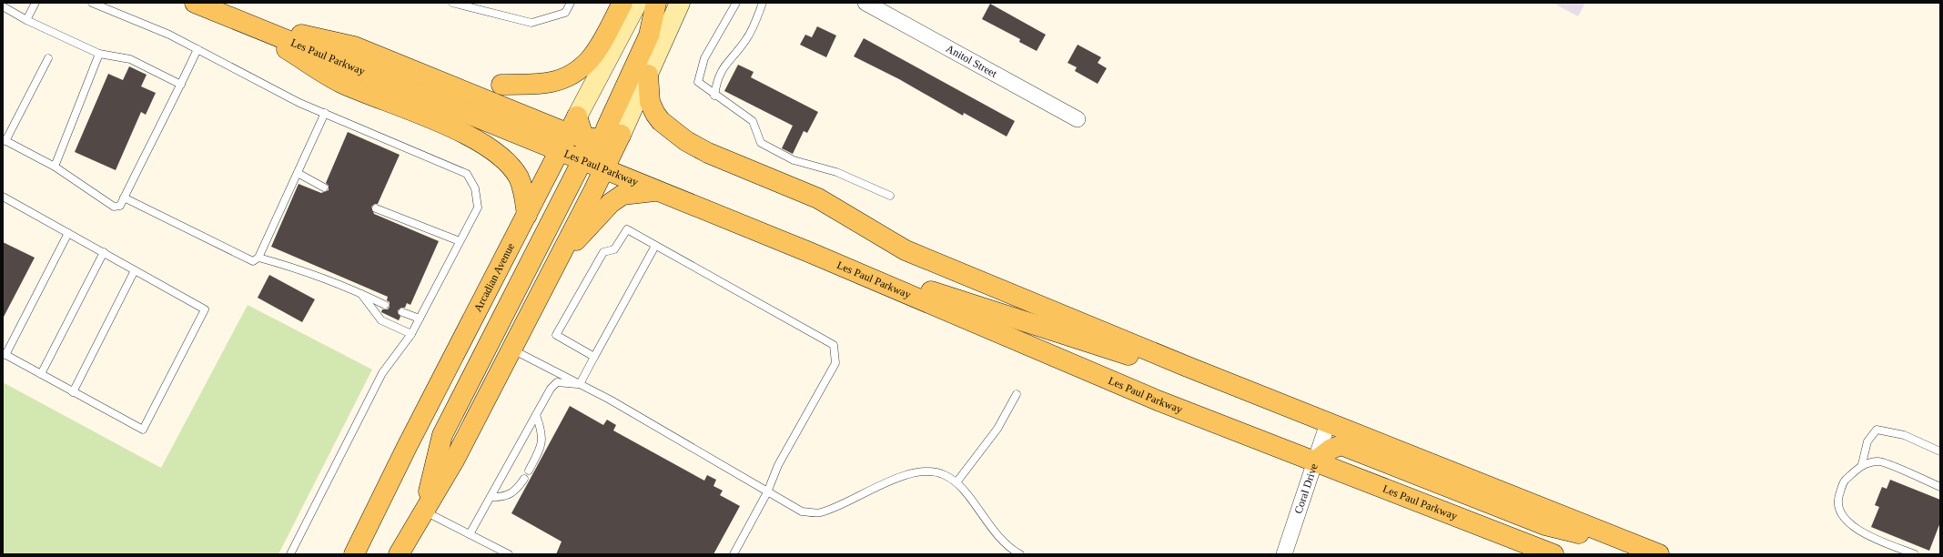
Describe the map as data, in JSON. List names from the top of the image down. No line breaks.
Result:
{"streets":{"main road":["Les Paul Parkway","Arcadian Avenue"],"street":["Anitol Street","Coral Drive"]},"crossings":[["Les Paul Parkway","Arcadian Avenue"],["Les Paul Parkway","Coral Drive"]]}
